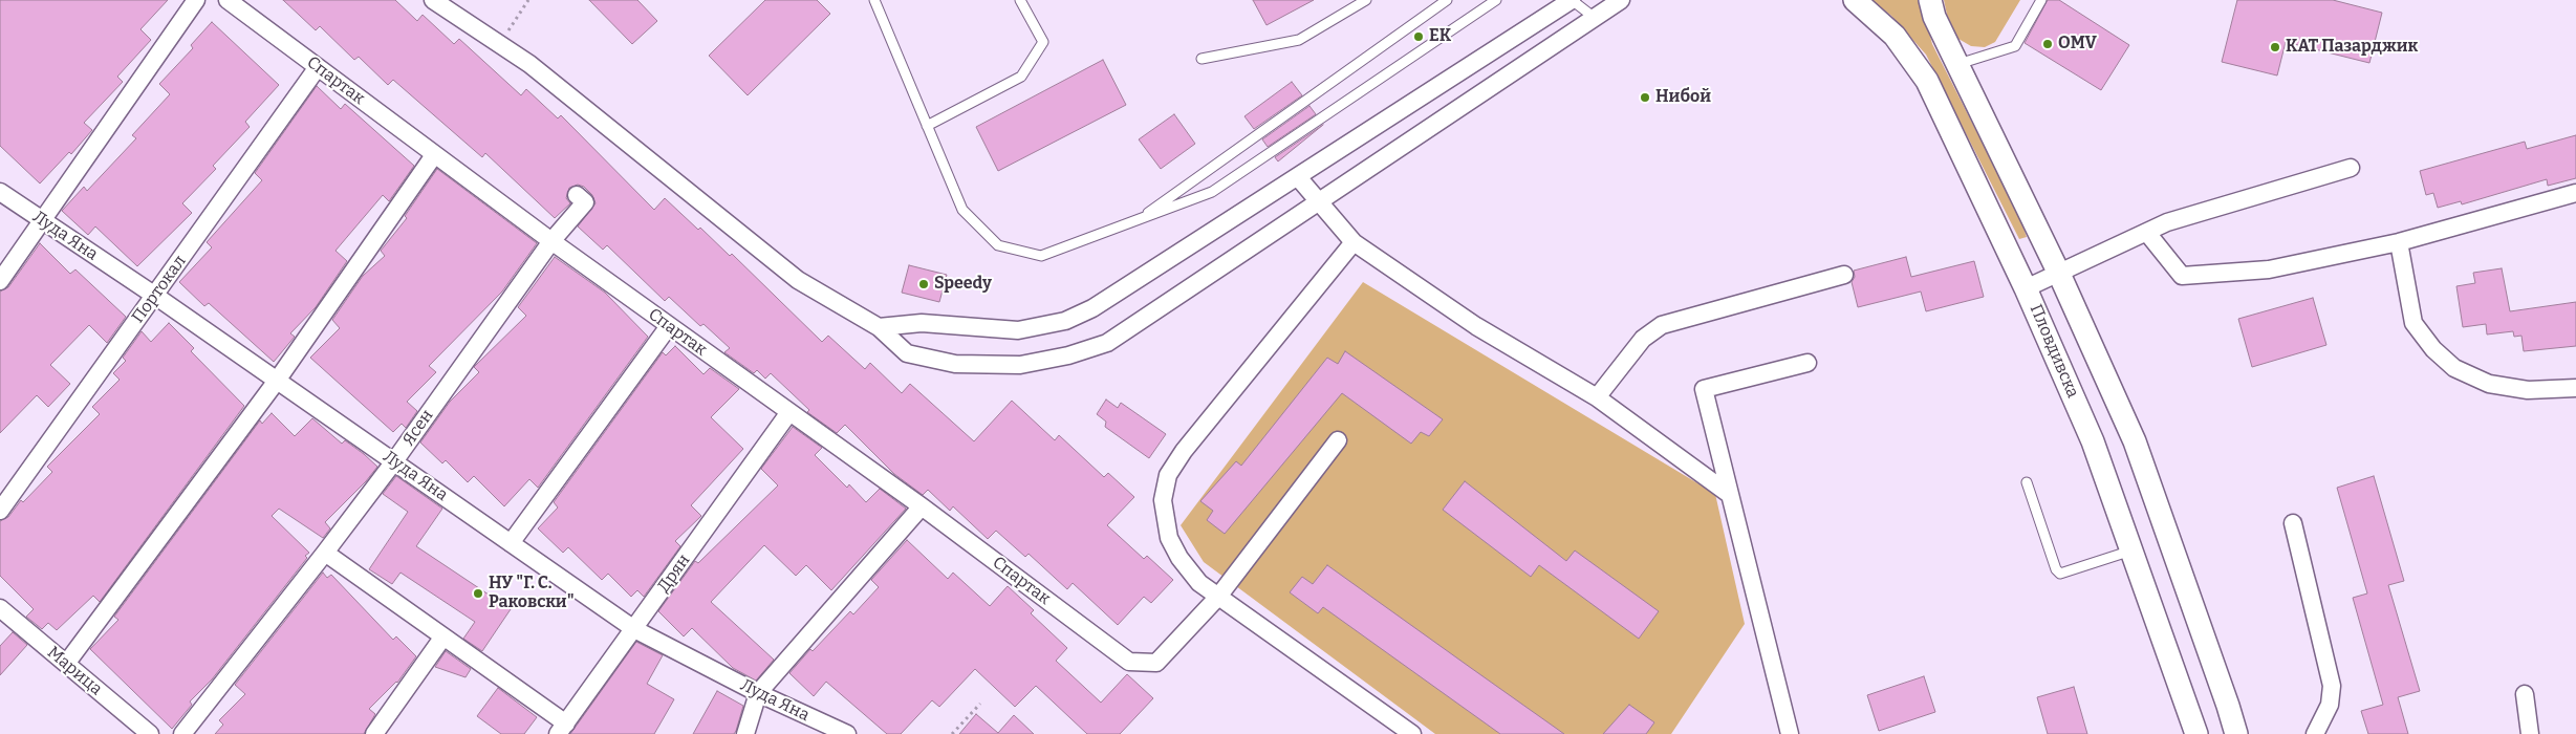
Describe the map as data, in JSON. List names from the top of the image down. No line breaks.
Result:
{"streets":{"street":["Спартак","Луда Яна","Портокал","Пловдивска","Ясен","Дрян","Марица"]},"crossings":[["Спартак","Портокал"],["Спартак","Ясен"],["Спартак","Дрян"],["Луда Яна","Портокал"],["Луда Яна","Ясен"],["Луда Яна","Дрян"]],"places":["ЕК","OMV","КАТ Пазарджик","Нибой","Speedy","НУ \"Г. С. Раковски\""]}
